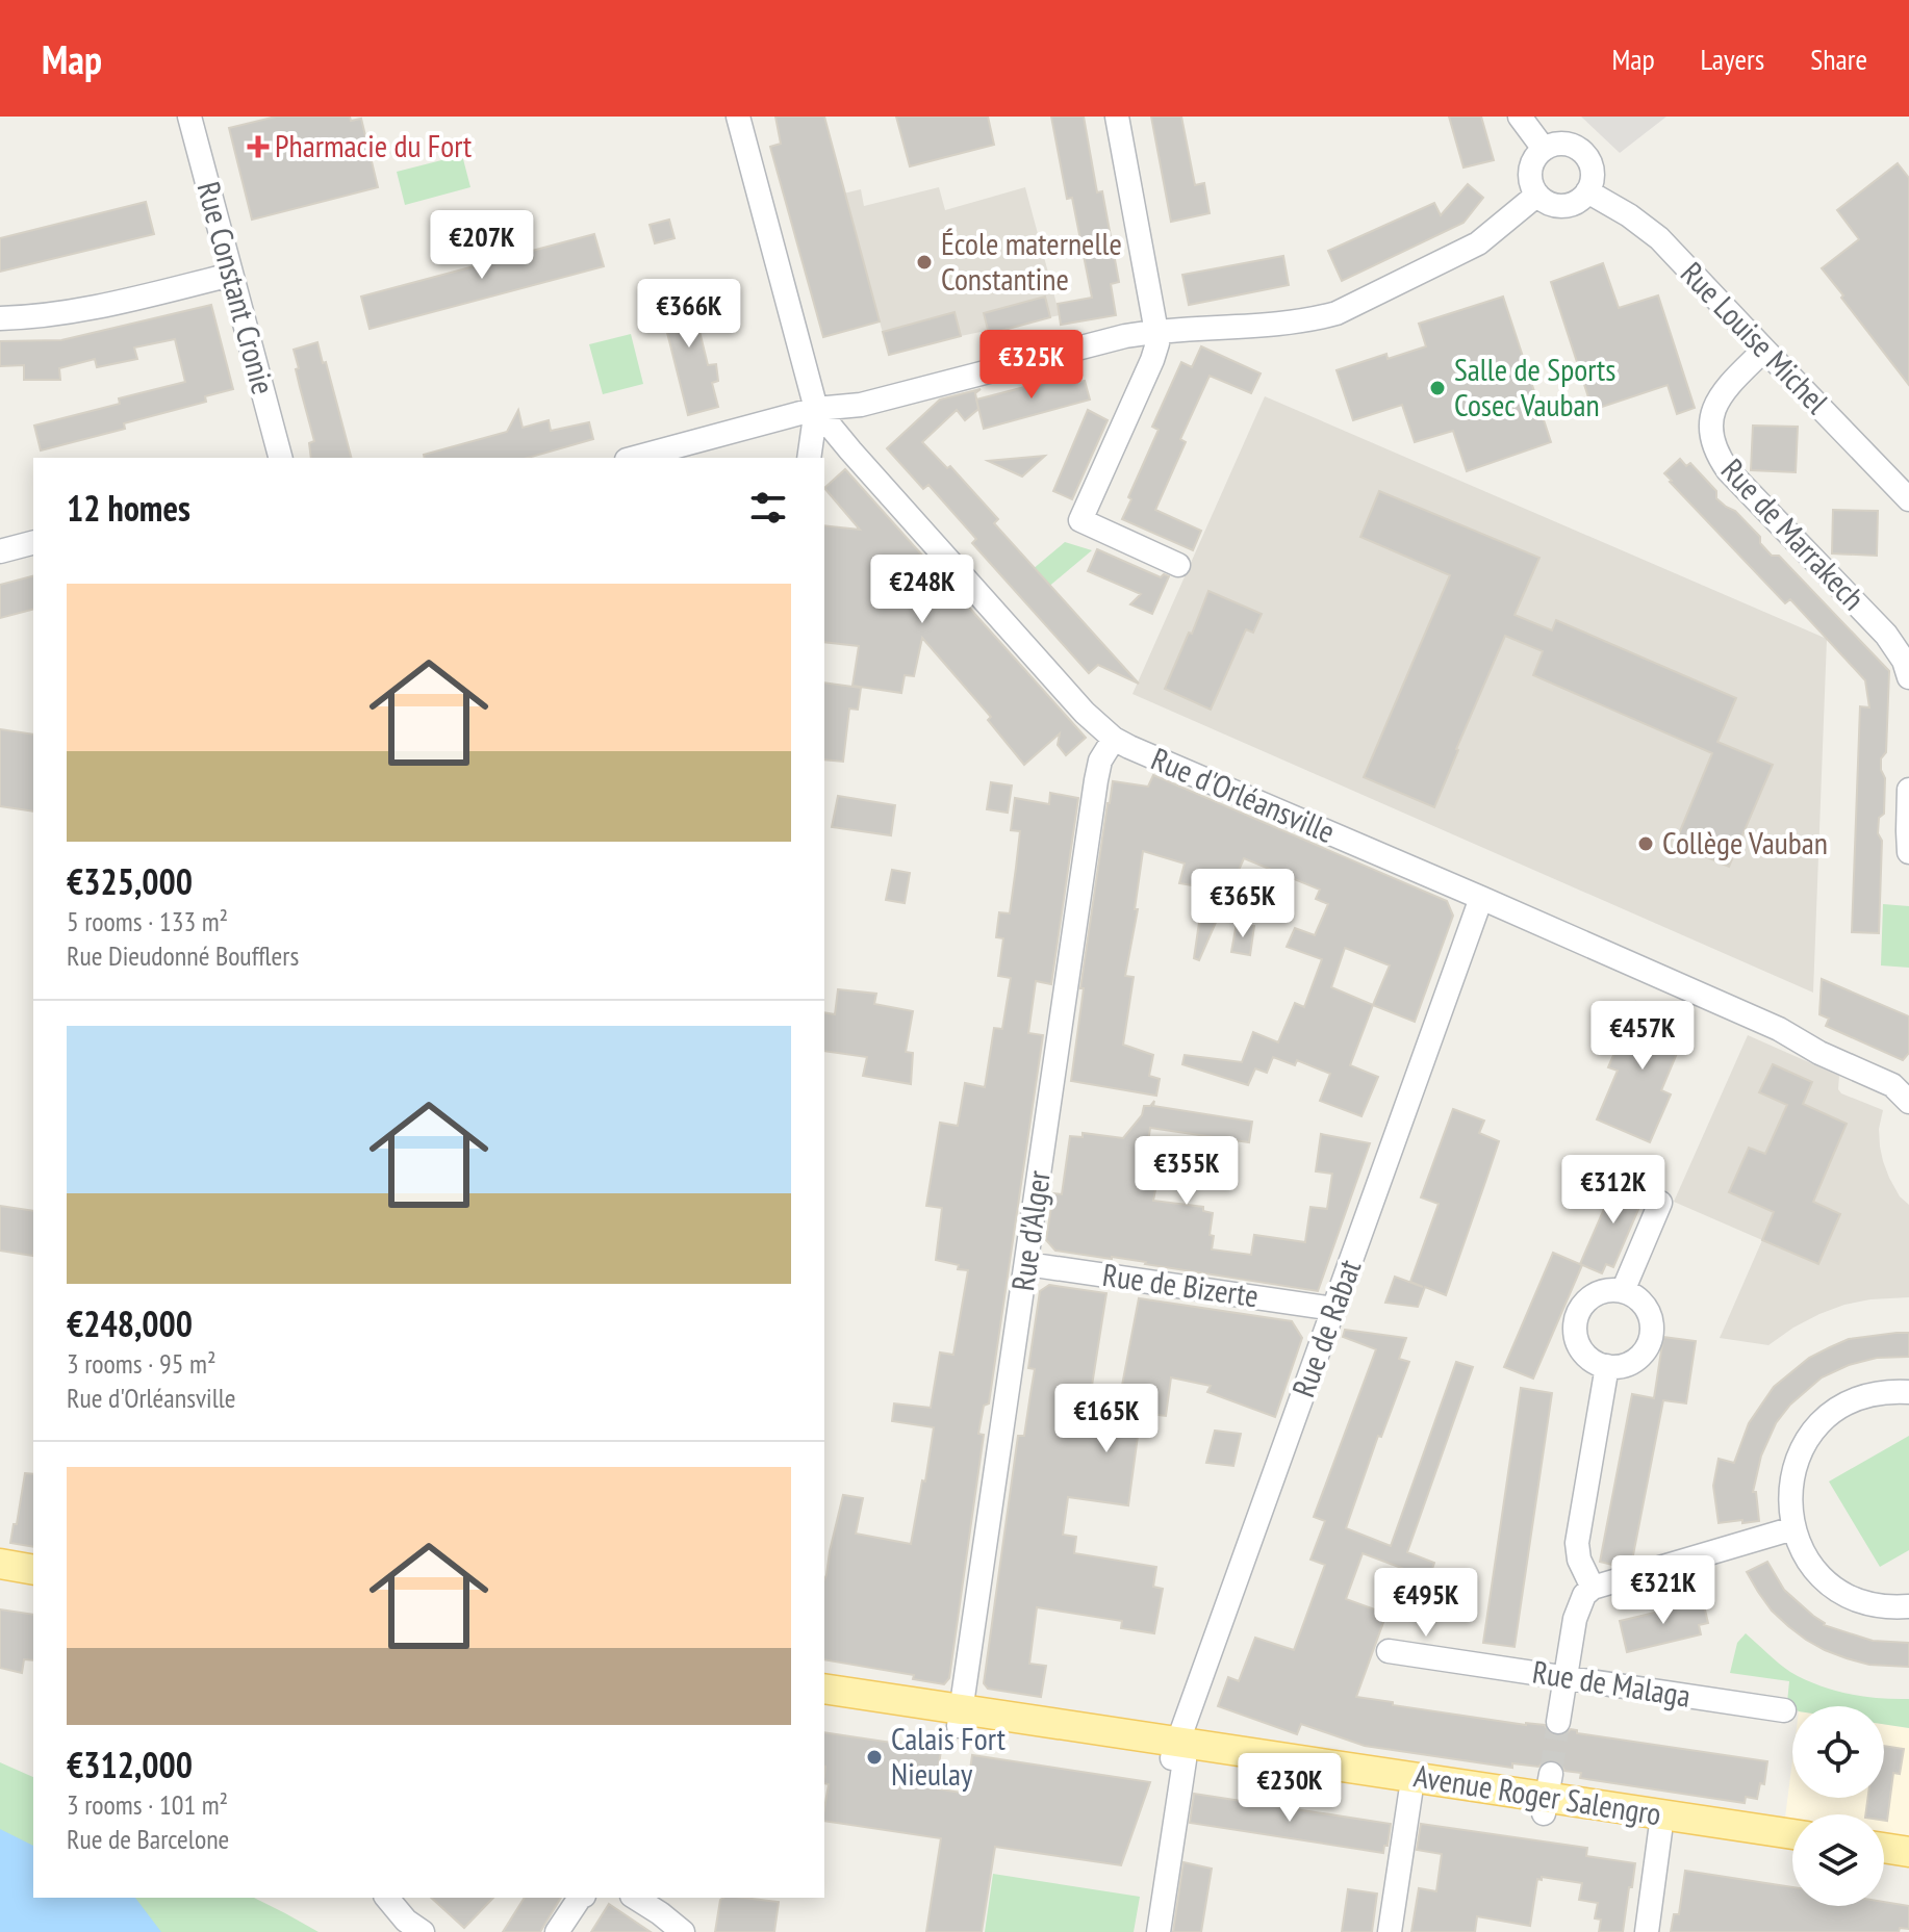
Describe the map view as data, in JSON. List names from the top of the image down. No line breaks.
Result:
{"streets":{"main road":["Avenue Roger Salengro"],"street":["Rue Constant Cronie","Rue Louise Michel","Rue de Marrakech","Rue d'Orléansville","Rue d'Alger","Rue de Bizerte","Rue de Rabat","Rue de Malaga"]},"crossings":[["Rue Louise Michel","Rue de Marrakech"],["Rue d'Orléansville","Rue d'Alger"],["Rue d'Orléansville","Rue de Rabat"],["Rue d'Alger","Rue de Bizerte"],["Rue d'Alger","Avenue Roger Salengro"],["Rue de Bizerte","Rue de Rabat"],["Rue de Rabat","Avenue Roger Salengro"]],"places":{"health":["Pharmacie du Fort"],"other":["École maternelle Constantine","Salle de Sports Cosec Vauban","Collège Vauban","Calais Fort Nieulay"]},"page":{"header":"Map","nav":["Map","Layers","Share"],"price":["€207K","€366K","€325K","€248K","€365K","€457K","€355K","€312K","€165K","€321K","€495K","€230K"],"heading":"12 homes","list":[{"name":"€325,000","note":"5 rooms · 133 m² · Rue Dieudonné Boufflers"},{"name":"€248,000","note":"3 rooms · 95 m² · Rue d'Orléansville"},{"name":"€312,000","note":"3 rooms · 101 m² · Rue de Barcelone"}]}}
